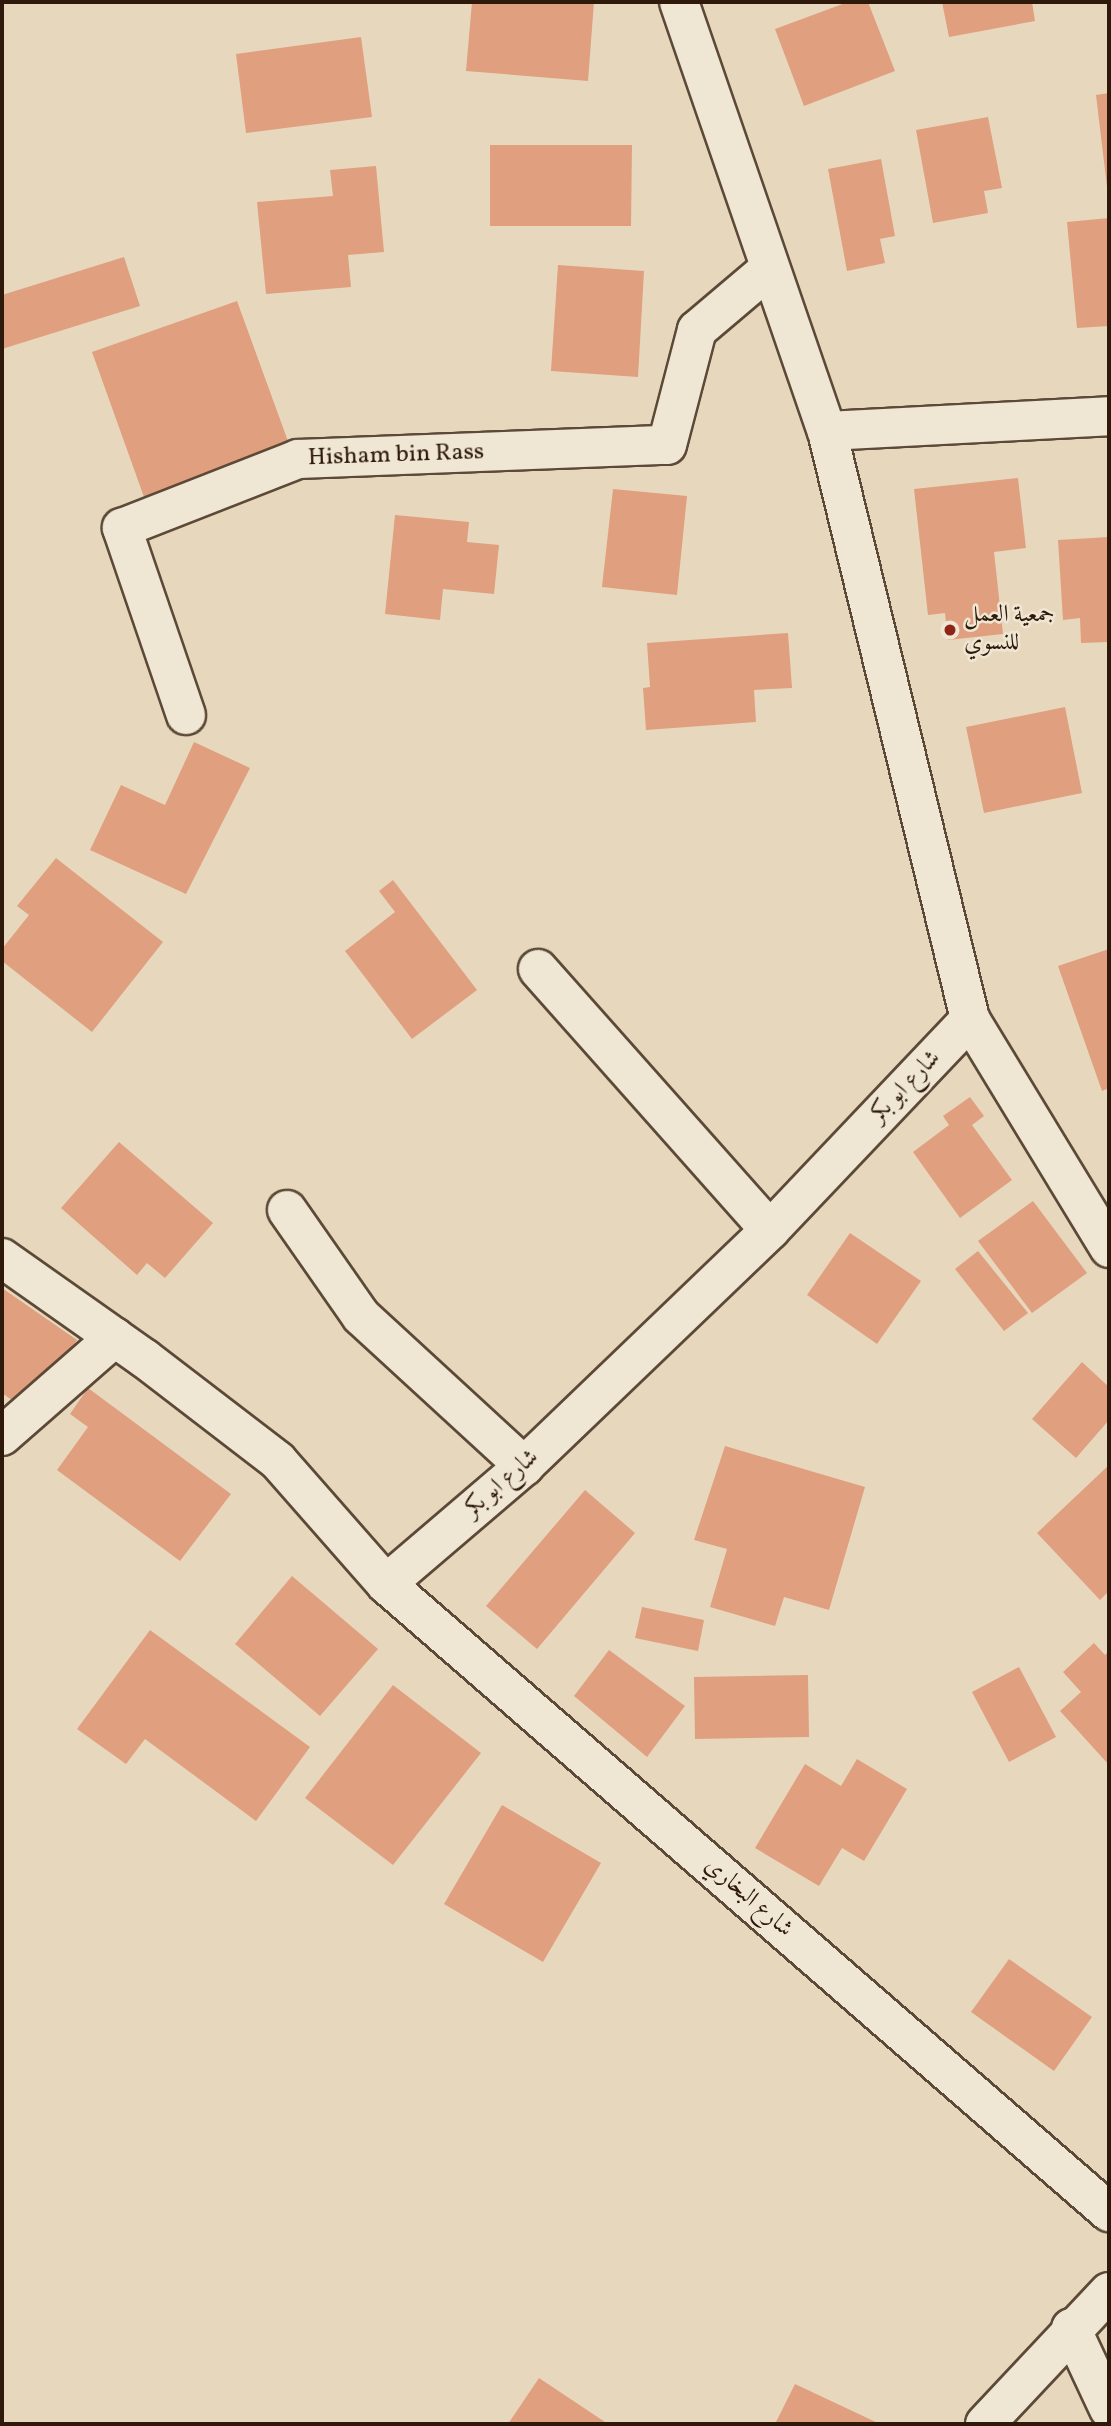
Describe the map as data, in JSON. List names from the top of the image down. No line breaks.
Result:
{"streets":{"street":["Hisham bin Rass","شارع ابو بكر","شارع البخاري"]},"crossings":[["شارع ابو بكر","شارع البخاري"]],"places":["جمعية العمل للنسوي"]}
